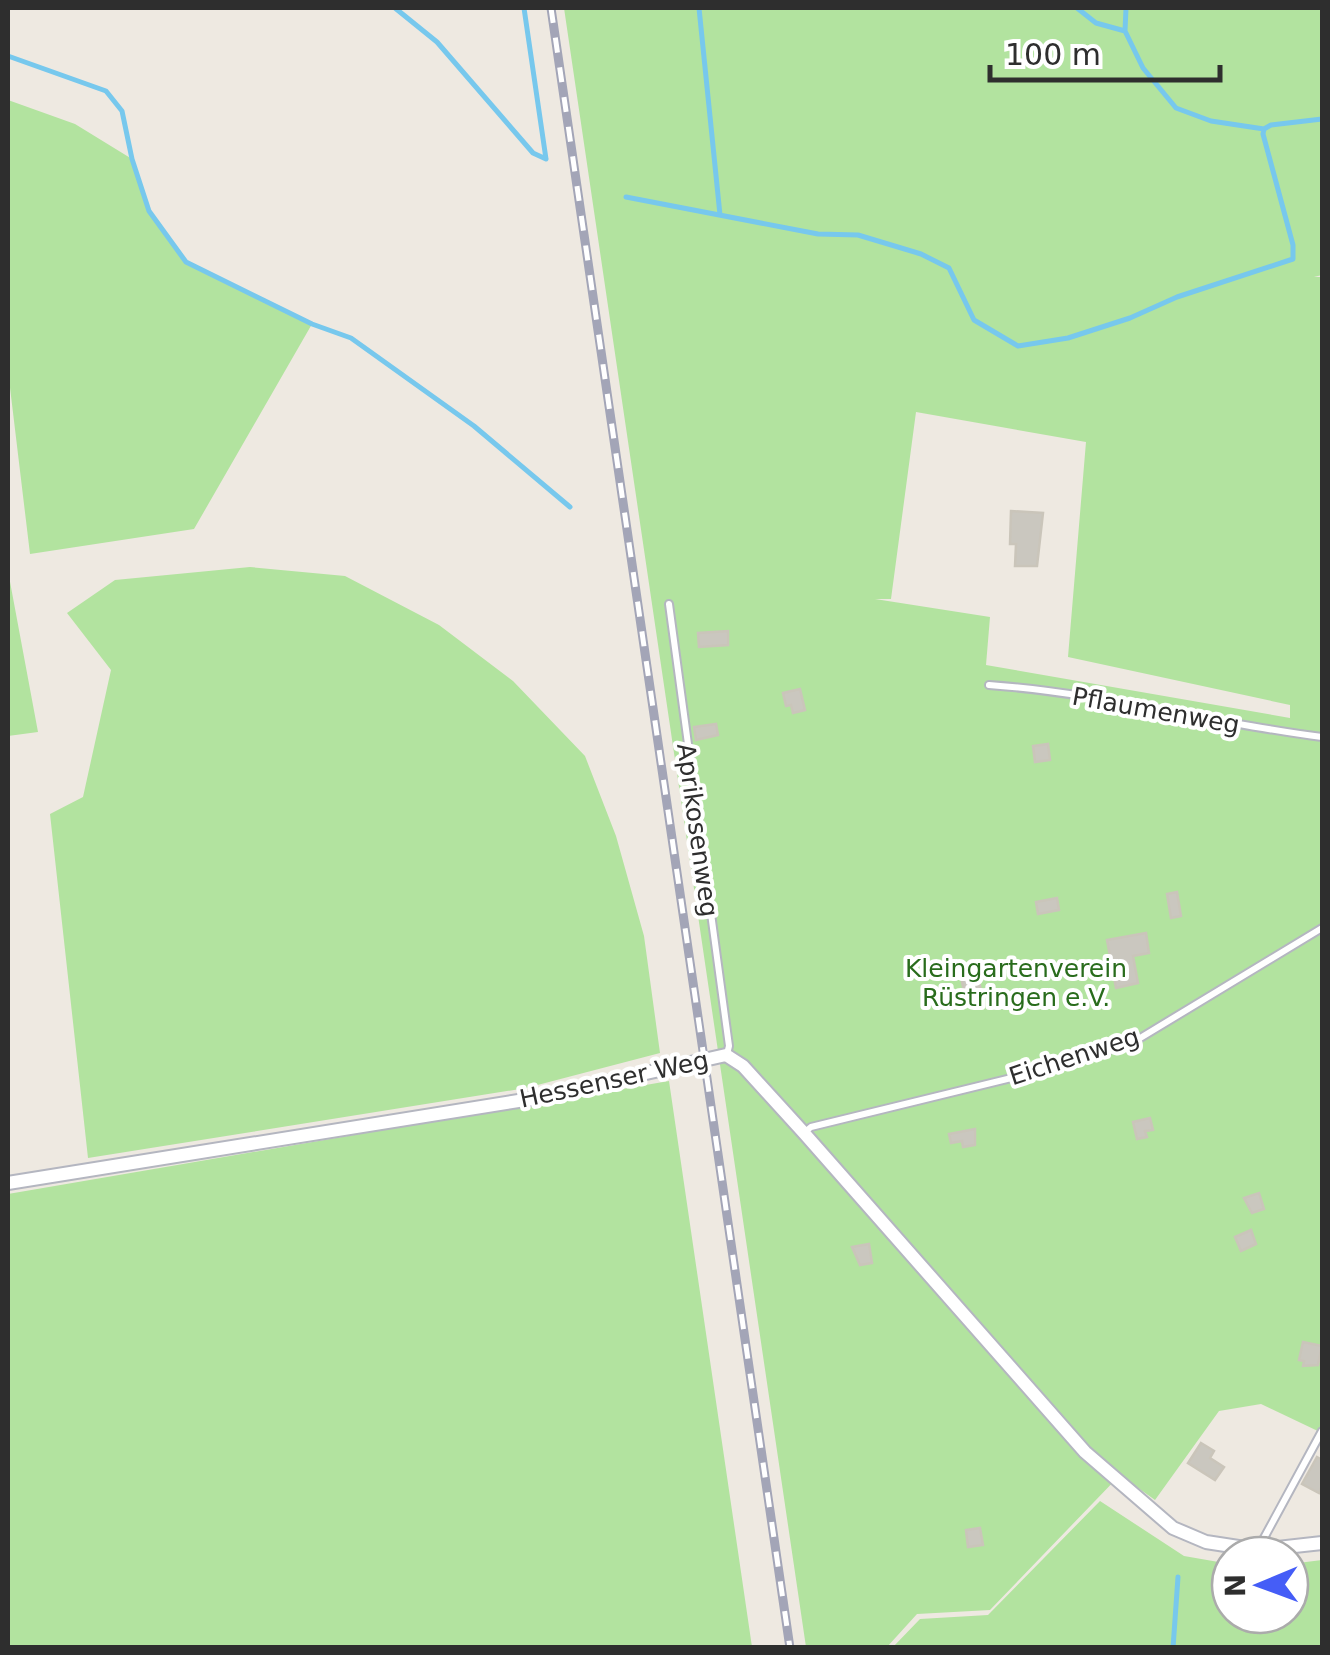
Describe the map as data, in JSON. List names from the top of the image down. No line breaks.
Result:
{"streets":{"street":["Hessenser Weg"],"lane":["Pflaumenweg","Aprikosenweg","Eichenweg"]},"crossings":[["Aprikosenweg","Hessenser Weg"],["Eichenweg","Hessenser Weg"]],"parks":["Kleingartenverein Rüstringen e.V."],"scale_bar":"100 m","north":"left"}
